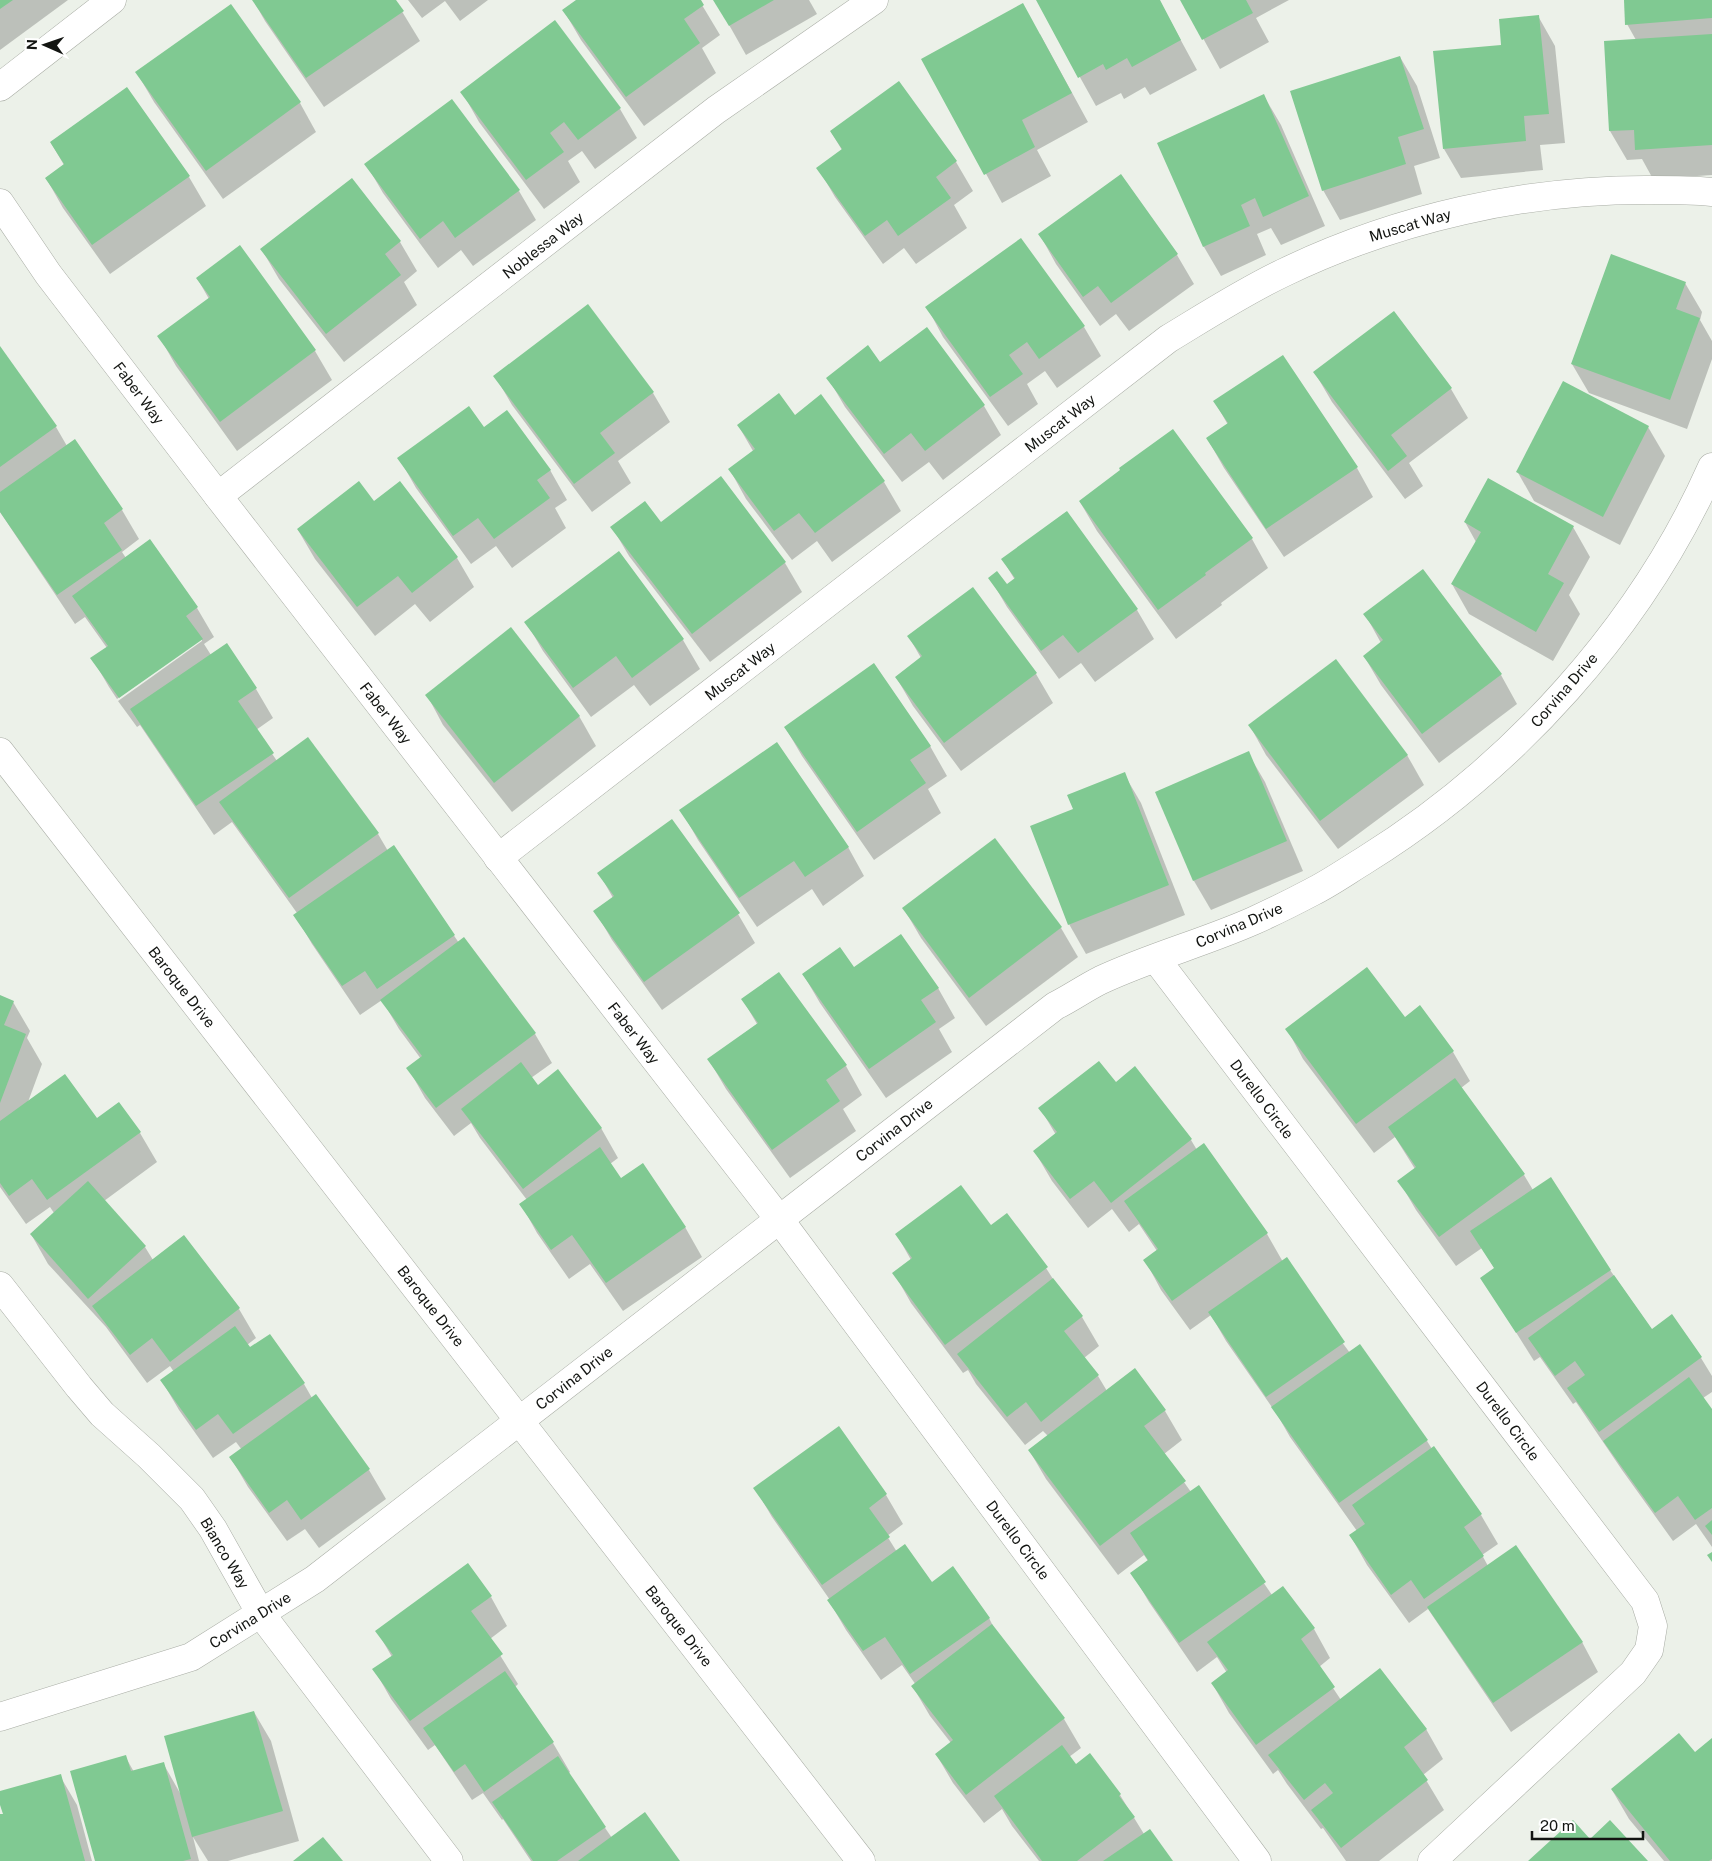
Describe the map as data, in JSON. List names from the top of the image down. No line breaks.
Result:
{"streets":{"street":["Muscat Way","Noblessa Way","Faber Way","Corvina Drive","Baroque Drive","Durello Circle","Bianco Way"]},"crossings":[["Muscat Way","Faber Way"],["Noblessa Way","Faber Way"],["Faber Way","Corvina Drive"],["Faber Way","Durello Circle"],["Corvina Drive","Baroque Drive"],["Corvina Drive","Durello Circle"],["Corvina Drive","Bianco Way"]],"scale_bar":"20 m","north":"left"}
